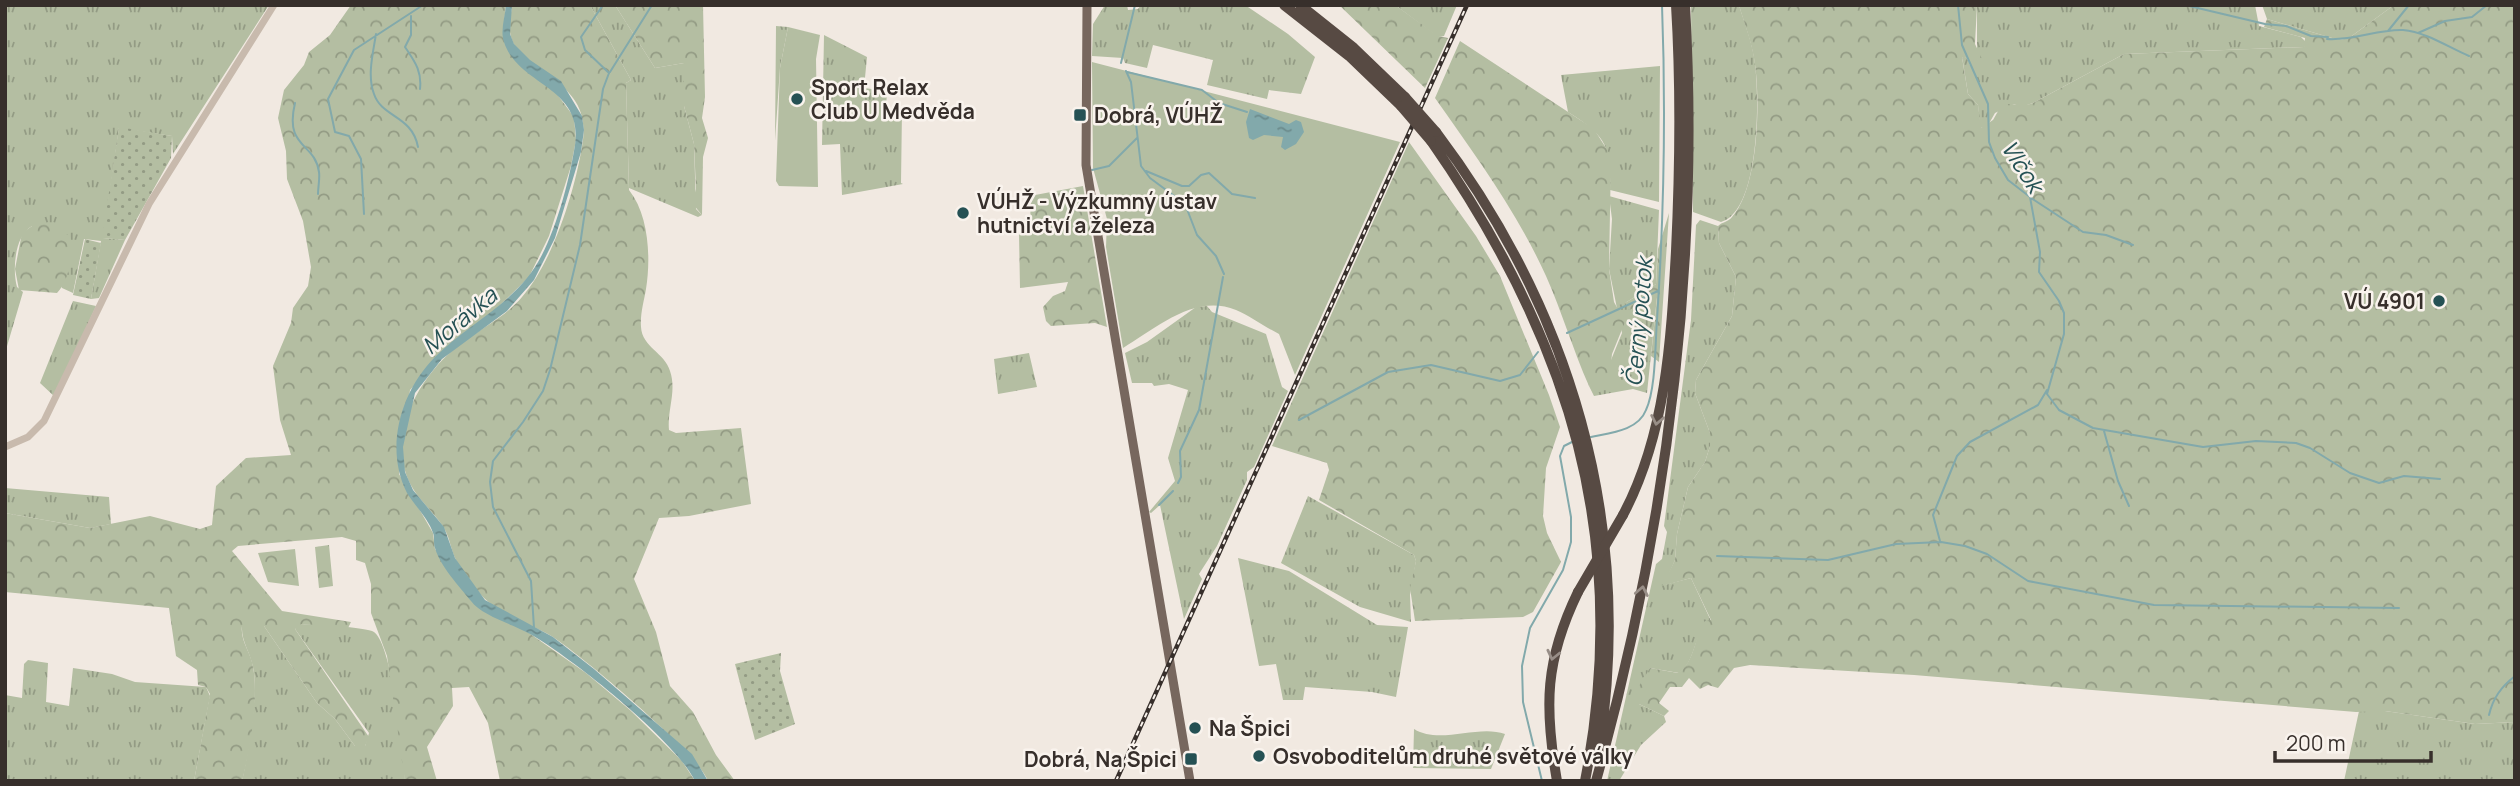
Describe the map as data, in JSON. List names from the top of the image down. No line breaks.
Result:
{"water":["Vlčok","Morávka","Černý potok"],"places":{"other":["Sport Relax Club U Medvěda","VÚHŽ - Výzkumný ústav hutnictví a železa","VÚ 4901","Na Špici","Osvoboditelům druhé světové války"],"transit":["Dobrá, VÚHŽ","Dobrá, Na Špici"]},"scale_bar":"200 m"}
